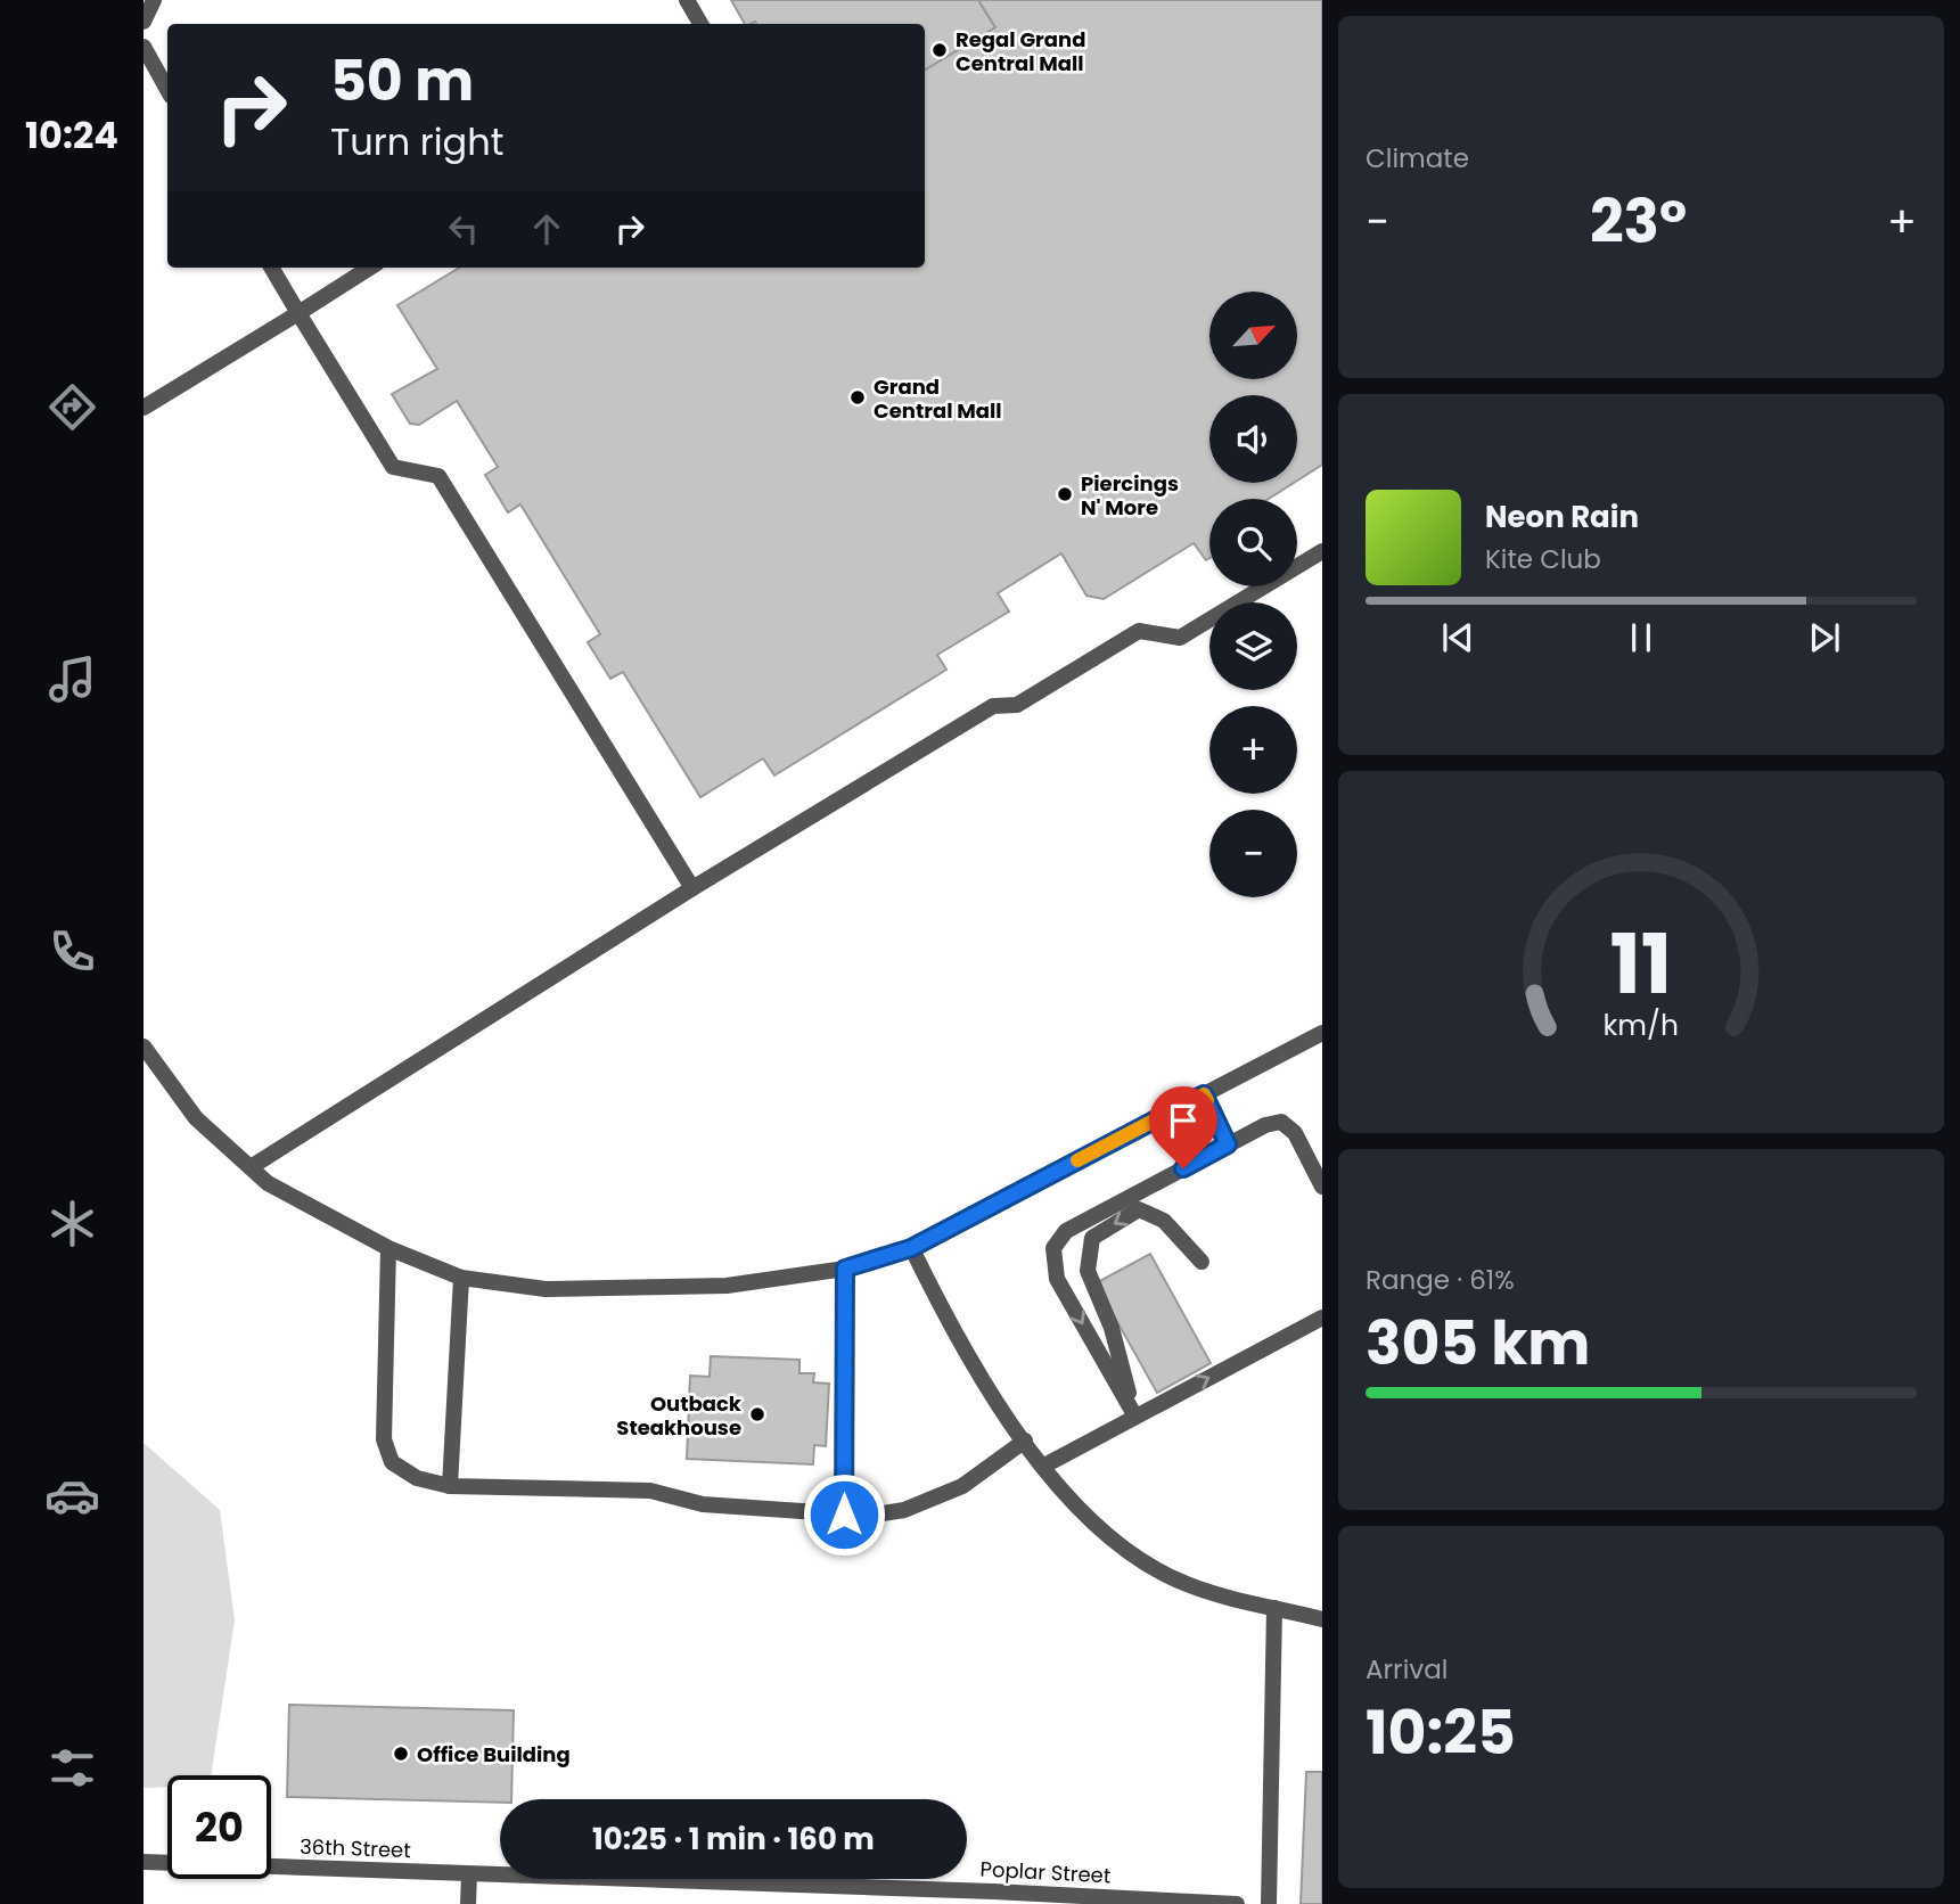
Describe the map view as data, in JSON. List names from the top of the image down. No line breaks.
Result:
{"streets":{"street":["36th Street","Poplar Street"]},"crossings":[["36th Street","Poplar Street"]],"places":["Regal Grand Central Mall","Grand Central Mall","Piercings N' More","Outback Steakhouse","Office Building"],"north":"top right","page":{"tabs":"10:24","tile":["Climate",["Range · 61%","305 km"],["Arrival","10:25"]],"turn":["50 m","Turn right"],"heat":["−","23°","+"],"map_buttons":["+","−"],"song":["Neon Rain","Kite Club"],"limit":"20","trip":"10:25 · 1 min · 160 m","gauge":["11","km/h"]}}
